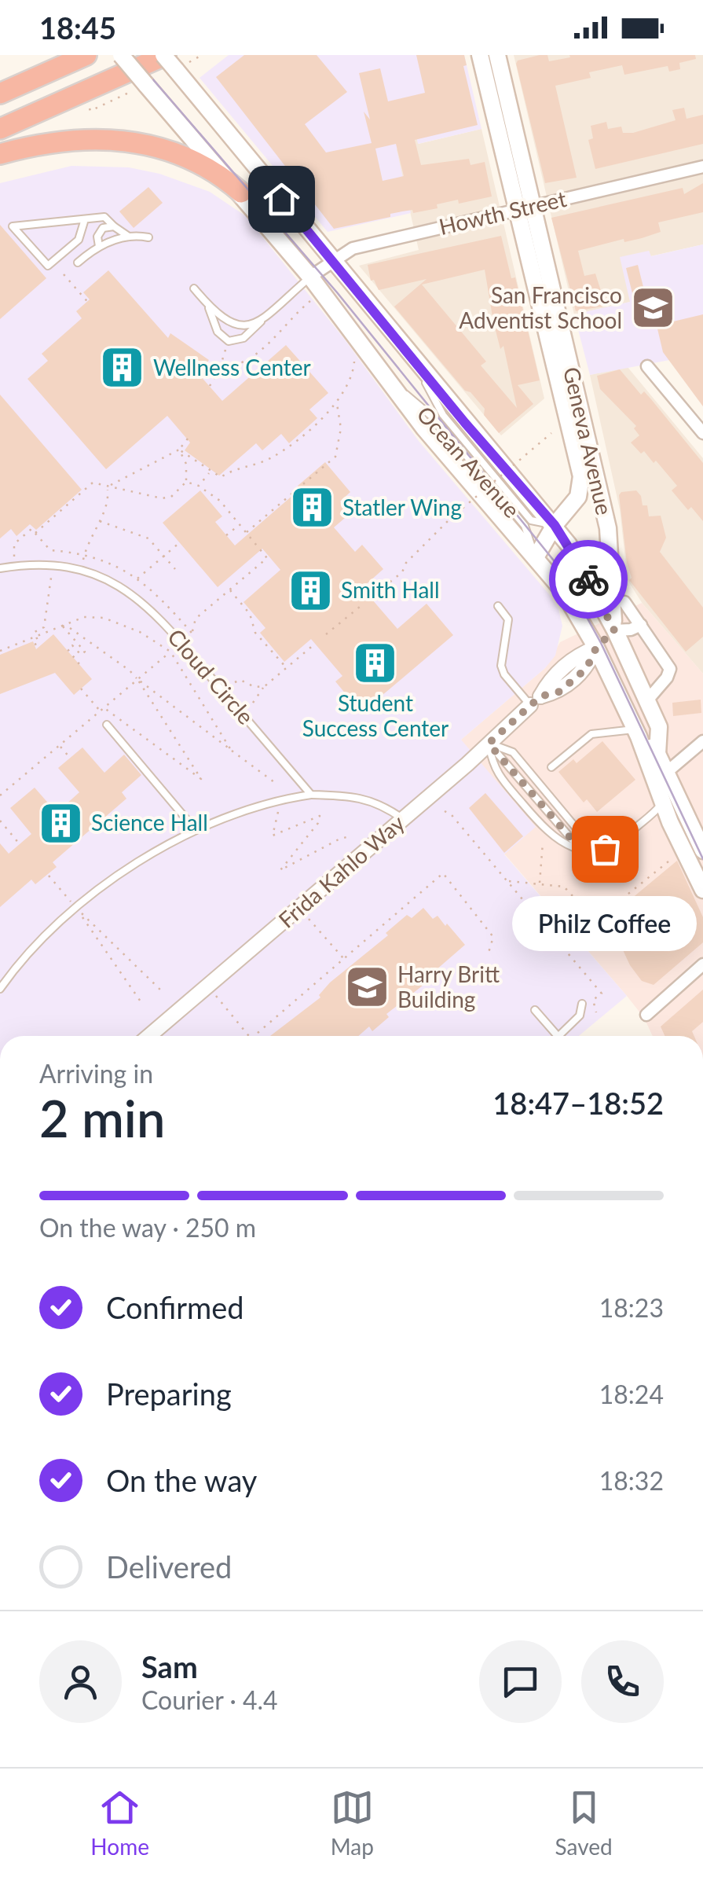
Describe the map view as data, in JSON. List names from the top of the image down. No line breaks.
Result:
{"streets":{"main road":["Geneva Avenue","Ocean Avenue"],"street":["Howth Street","Frida Kahlo Way"],"lane":["Cloud Circle"]},"crossings":[["Howth Street","Geneva Avenue"],["Howth Street","Ocean Avenue"],["Geneva Avenue","Ocean Avenue"],["Geneva Avenue","Frida Kahlo Way"],["Ocean Avenue","Frida Kahlo Way"]],"places":{"school or university":["San Francisco Adventist School","Harry Britt Building"],"building":["Wellness Center","Statler Wing","Smith Hall","Student Success Center","Science Hall"],"other":["Philz Coffee"]},"page":{"status":"18:45","bubble":"Philz Coffee","heading":["2 min","Arriving in","18:47–18:52"],"panel":["Sam","Courier · 4.4"],"bar":"On the way · 250 m","list":[["Confirmed","18:23"],["Preparing","18:24"],["On the way","18:32"],"Delivered"],"tabs":["Home","Map","Saved"]}}
